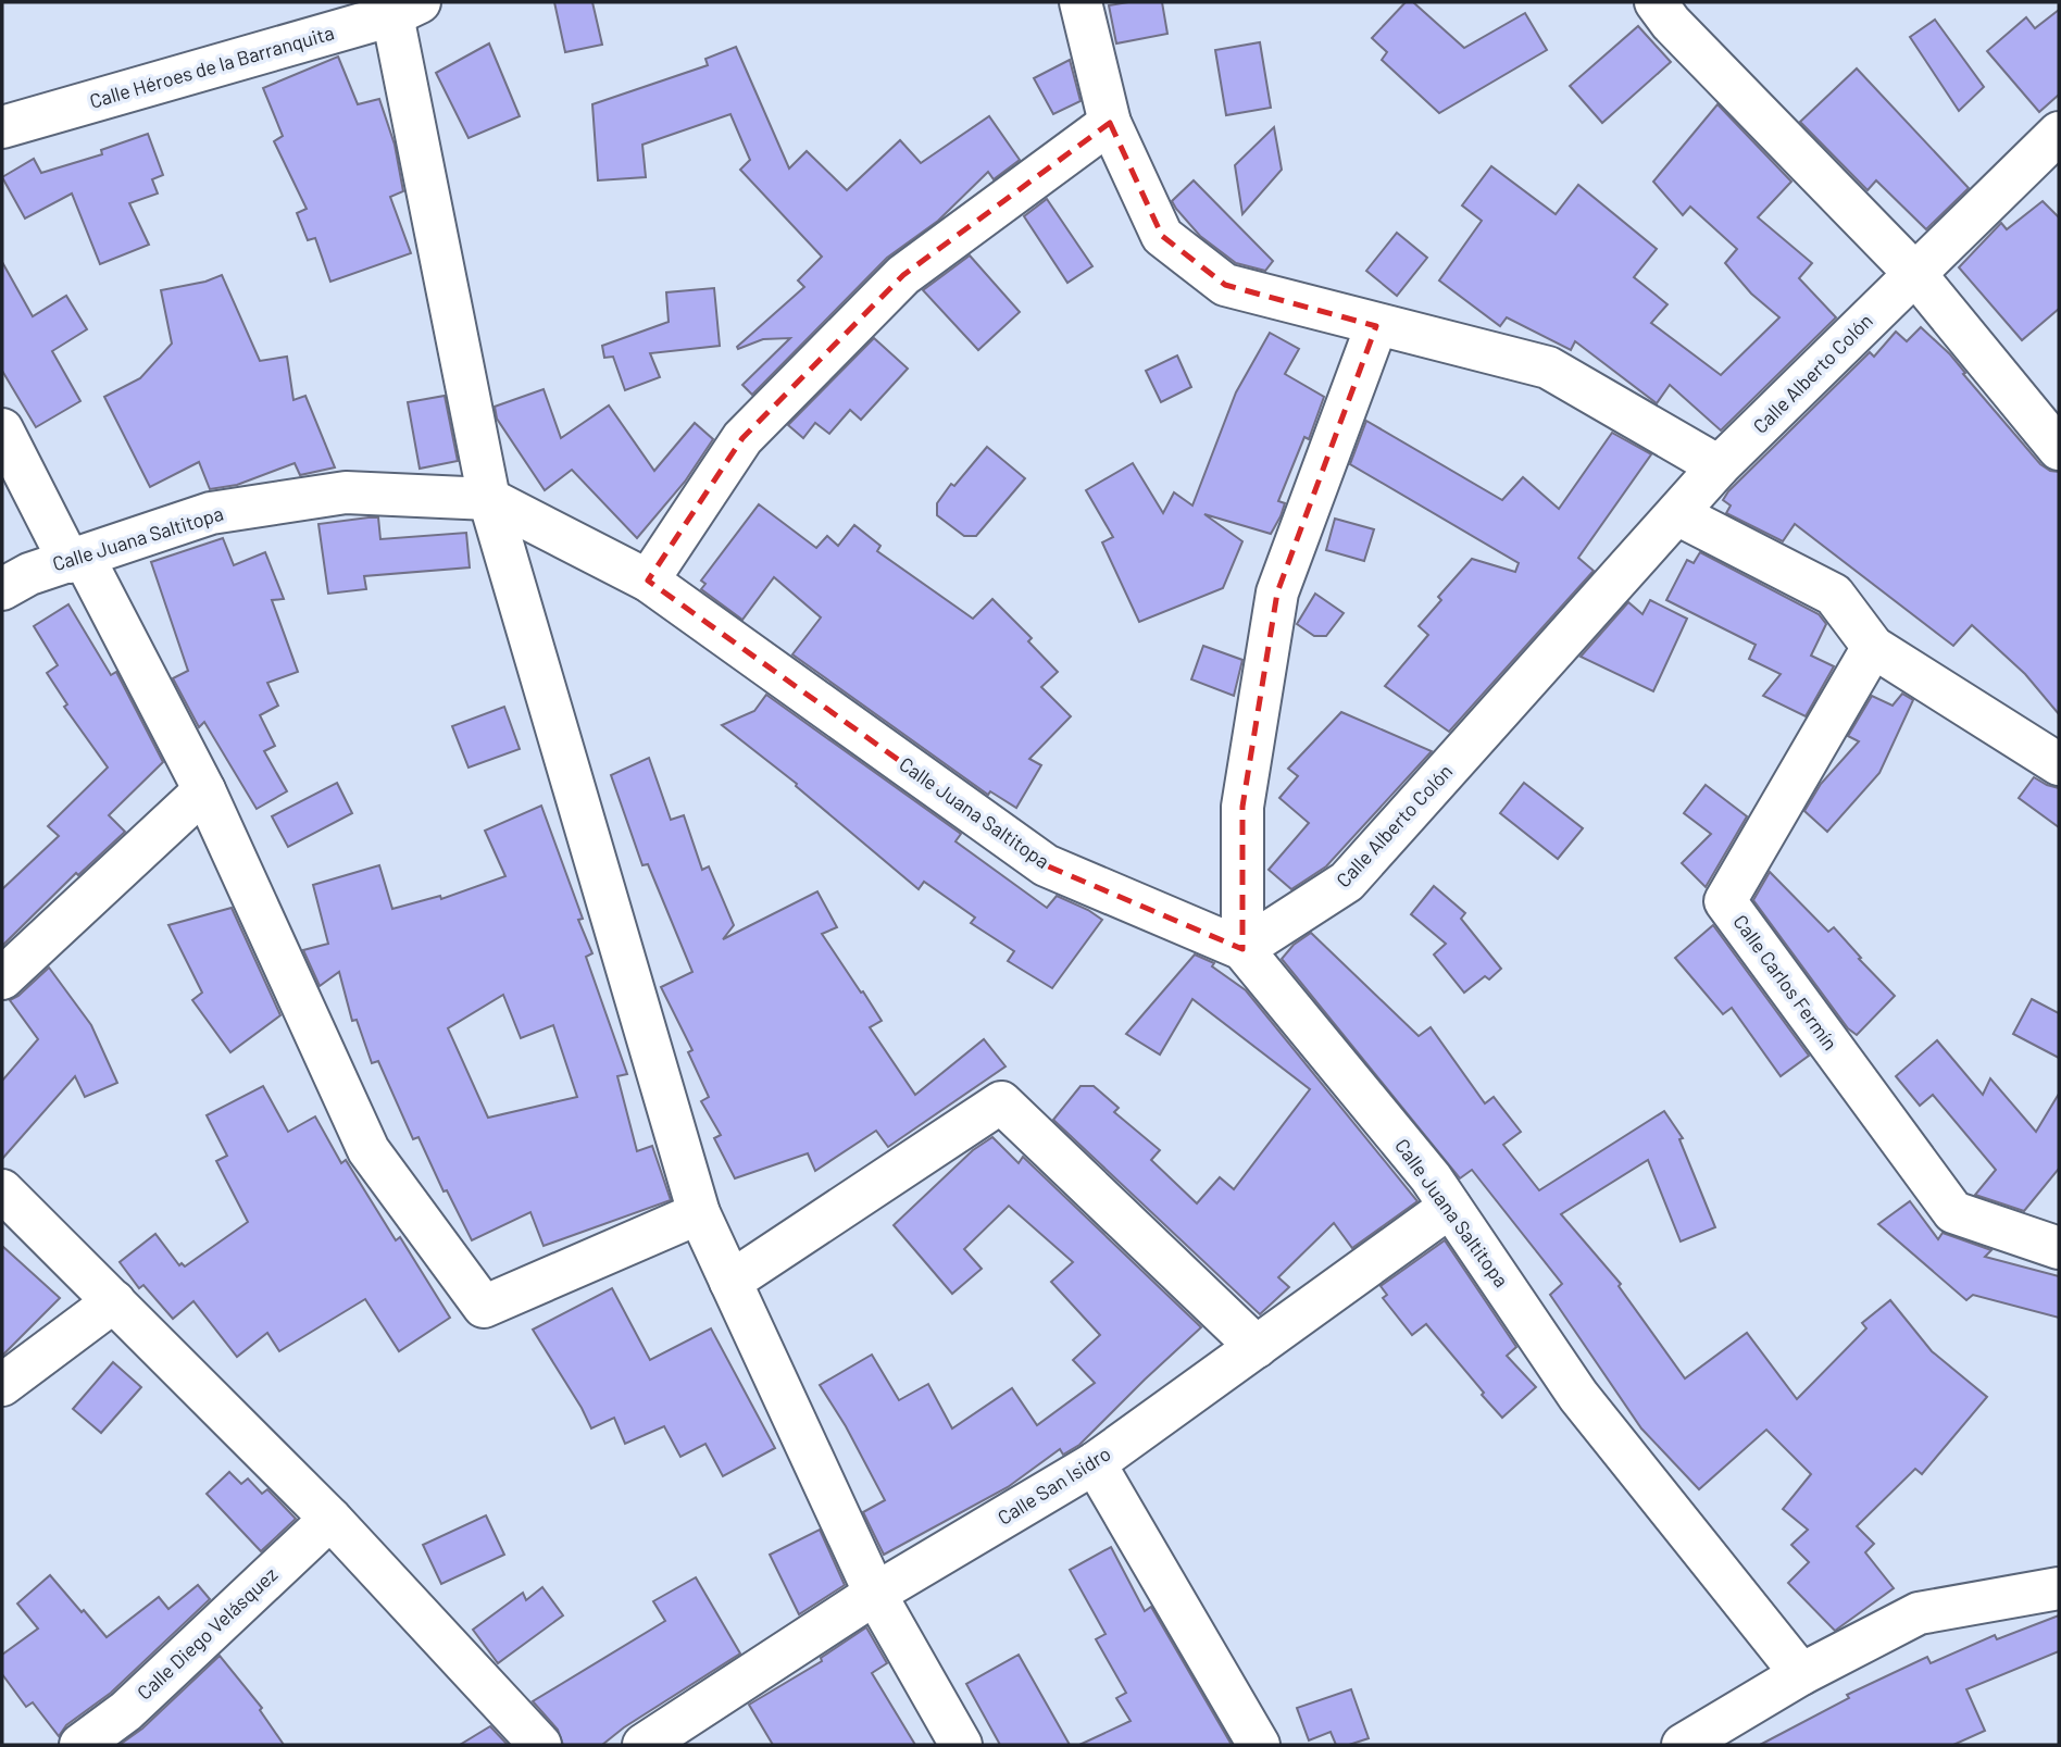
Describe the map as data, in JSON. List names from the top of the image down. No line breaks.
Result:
{"streets":{"street":["Calle Héroes de la Barranquita","Calle Alberto Colón","Calle Juana Saltitopa","Calle Carlos Fermín","Calle San Isidro","Calle Diego Velásquez"]},"crossings":[["Calle Alberto Colón","Calle Juana Saltitopa"],["Calle Juana Saltitopa","Calle San Isidro"]]}
